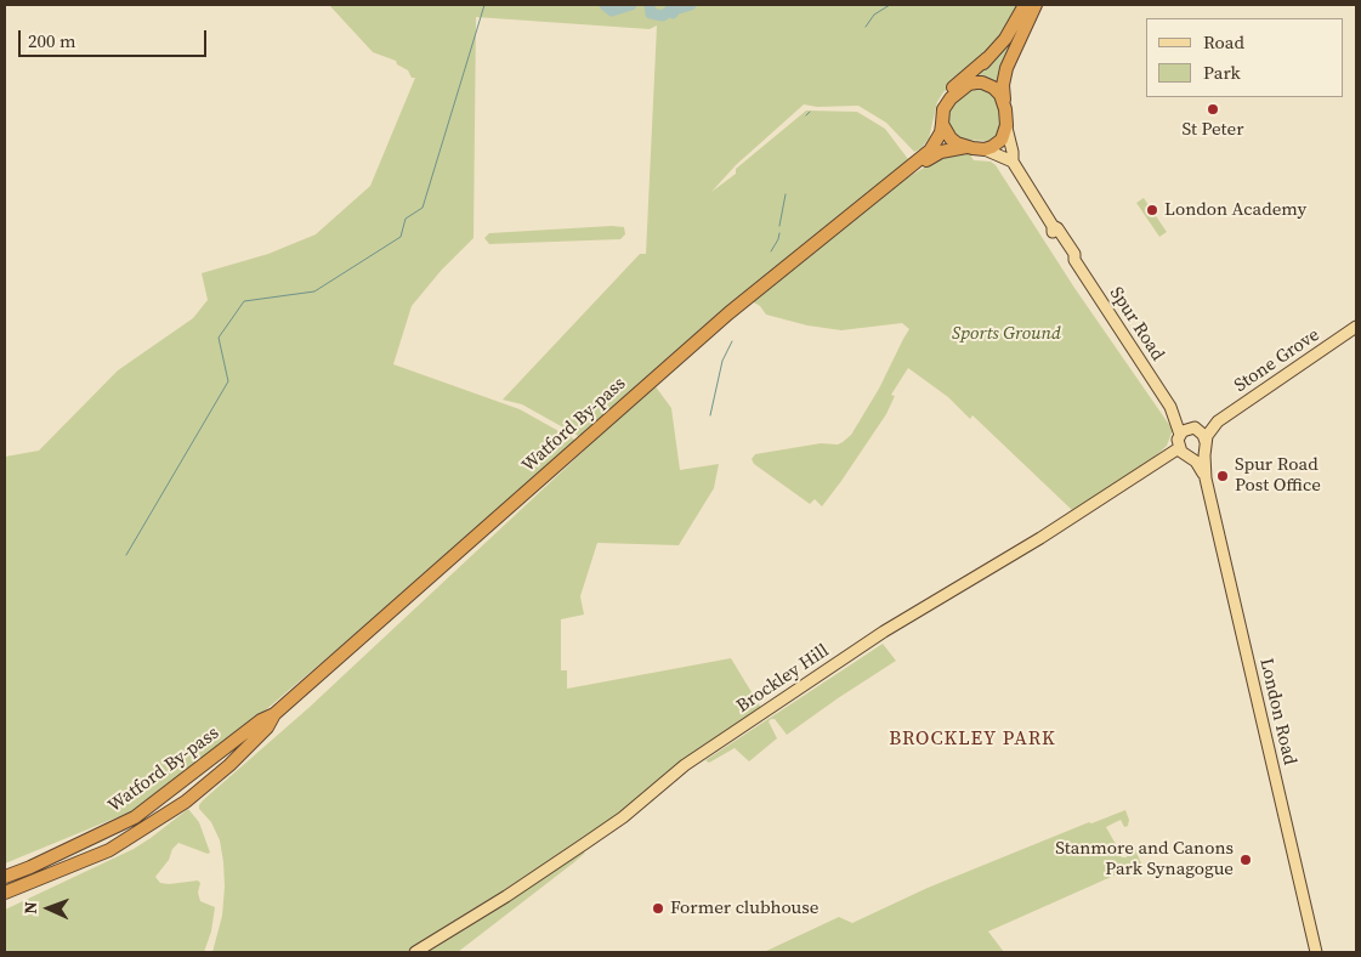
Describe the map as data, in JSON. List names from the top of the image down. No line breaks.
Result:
{"streets":{"highway":["Watford By-pass"],"main road":["Spur Road","Stone Grove","Brockley Hill","London Road"]},"crossings":[["Spur Road","Stone Grove"],["Spur Road","Watford By-pass"],["Spur Road","Brockley Hill"],["Spur Road","London Road"],["Stone Grove","Brockley Hill"],["Stone Grove","London Road"],["Brockley Hill","London Road"]],"districts":["BROCKLEY PARK"],"parks":["Sports Ground"],"places":["St Peter","London Academy","Spur Road Post Office","Stanmore and Canons Park Synagogue","Former clubhouse"],"legend":["Road","Park"],"scale_bar":"200 m","north":"left"}
